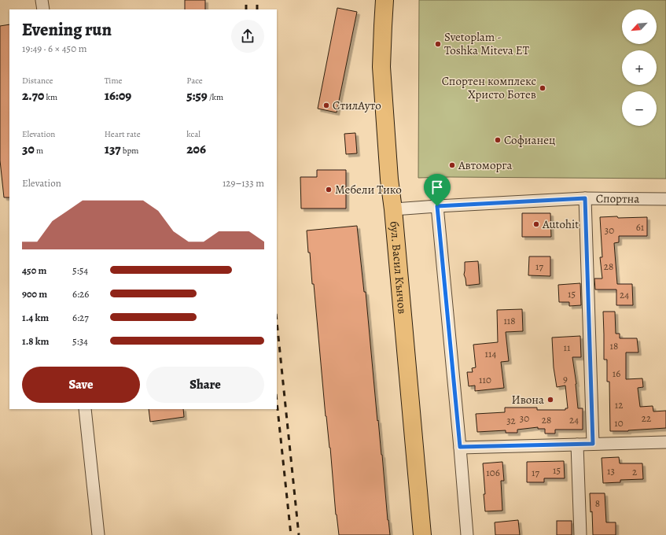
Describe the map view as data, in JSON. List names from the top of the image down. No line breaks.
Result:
{"streets":{"main road":["бул. Васил Кънчов"],"street":["Спортна"]},"crossings":[["Спортна","бул. Васил Кънчов"]],"places":["Svetoplam - Toshka Miteva ET","Спортен комплекс Христо Ботев","СтилАуто","Софианец","Автоморга","Мебели Тико","Autohit","Ивона"],"house_numbers":["61","30","17","28","15","24","118","18","11","114","16","9","110","12","30","22","28","24","32","10","15","13","2","106","17","8"],"north":"bottom left","page":{"map_buttons":["+","−"],"heading":["Evening run","19:49 · 6 × 450 m"],"stats":[["Distance","2.70 km"],["Time","16:09"],["Pace","5:59 /km"],["Elevation","30 m"],["Heart rate","137 bpm"],["kcal","206"]],"chart":["Elevation","129–133 m"],"list":[{"name":"450 m","note":"5:54"},{"name":"900 m","note":"6:26"},{"name":"1.4 km","note":"6:27"},{"name":"1.8 km","note":"5:34"}],"buttons":["Save","Share"]}}
